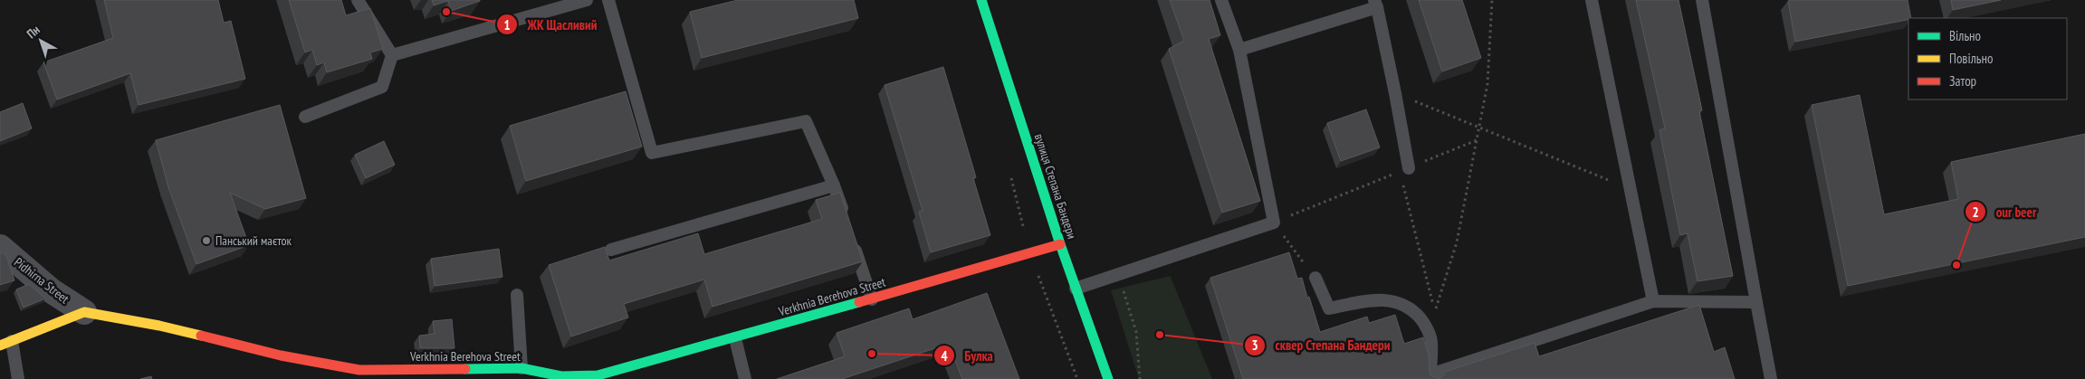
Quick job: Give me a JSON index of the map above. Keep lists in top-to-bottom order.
{
  "streets": {
    "street": ["вулиця Степана Бандери", "Pidhirna Street", "Verkhnia Berehova Street"]
  },
  "crossings": [
    ["вулиця Степана Бандери", "Verkhnia Berehova Street"],
    ["Pidhirna Street", "Verkhnia Berehova Street"]
  ],
  "places": [
    "ЖК Щасливий",
    "Панський маєток",
    "our beer",
    "сквер Степана Бандери",
    "Булка"
  ],
  "legend": ["Вільно", "Повільно", "Затор"],
  "north": "top left"
}
